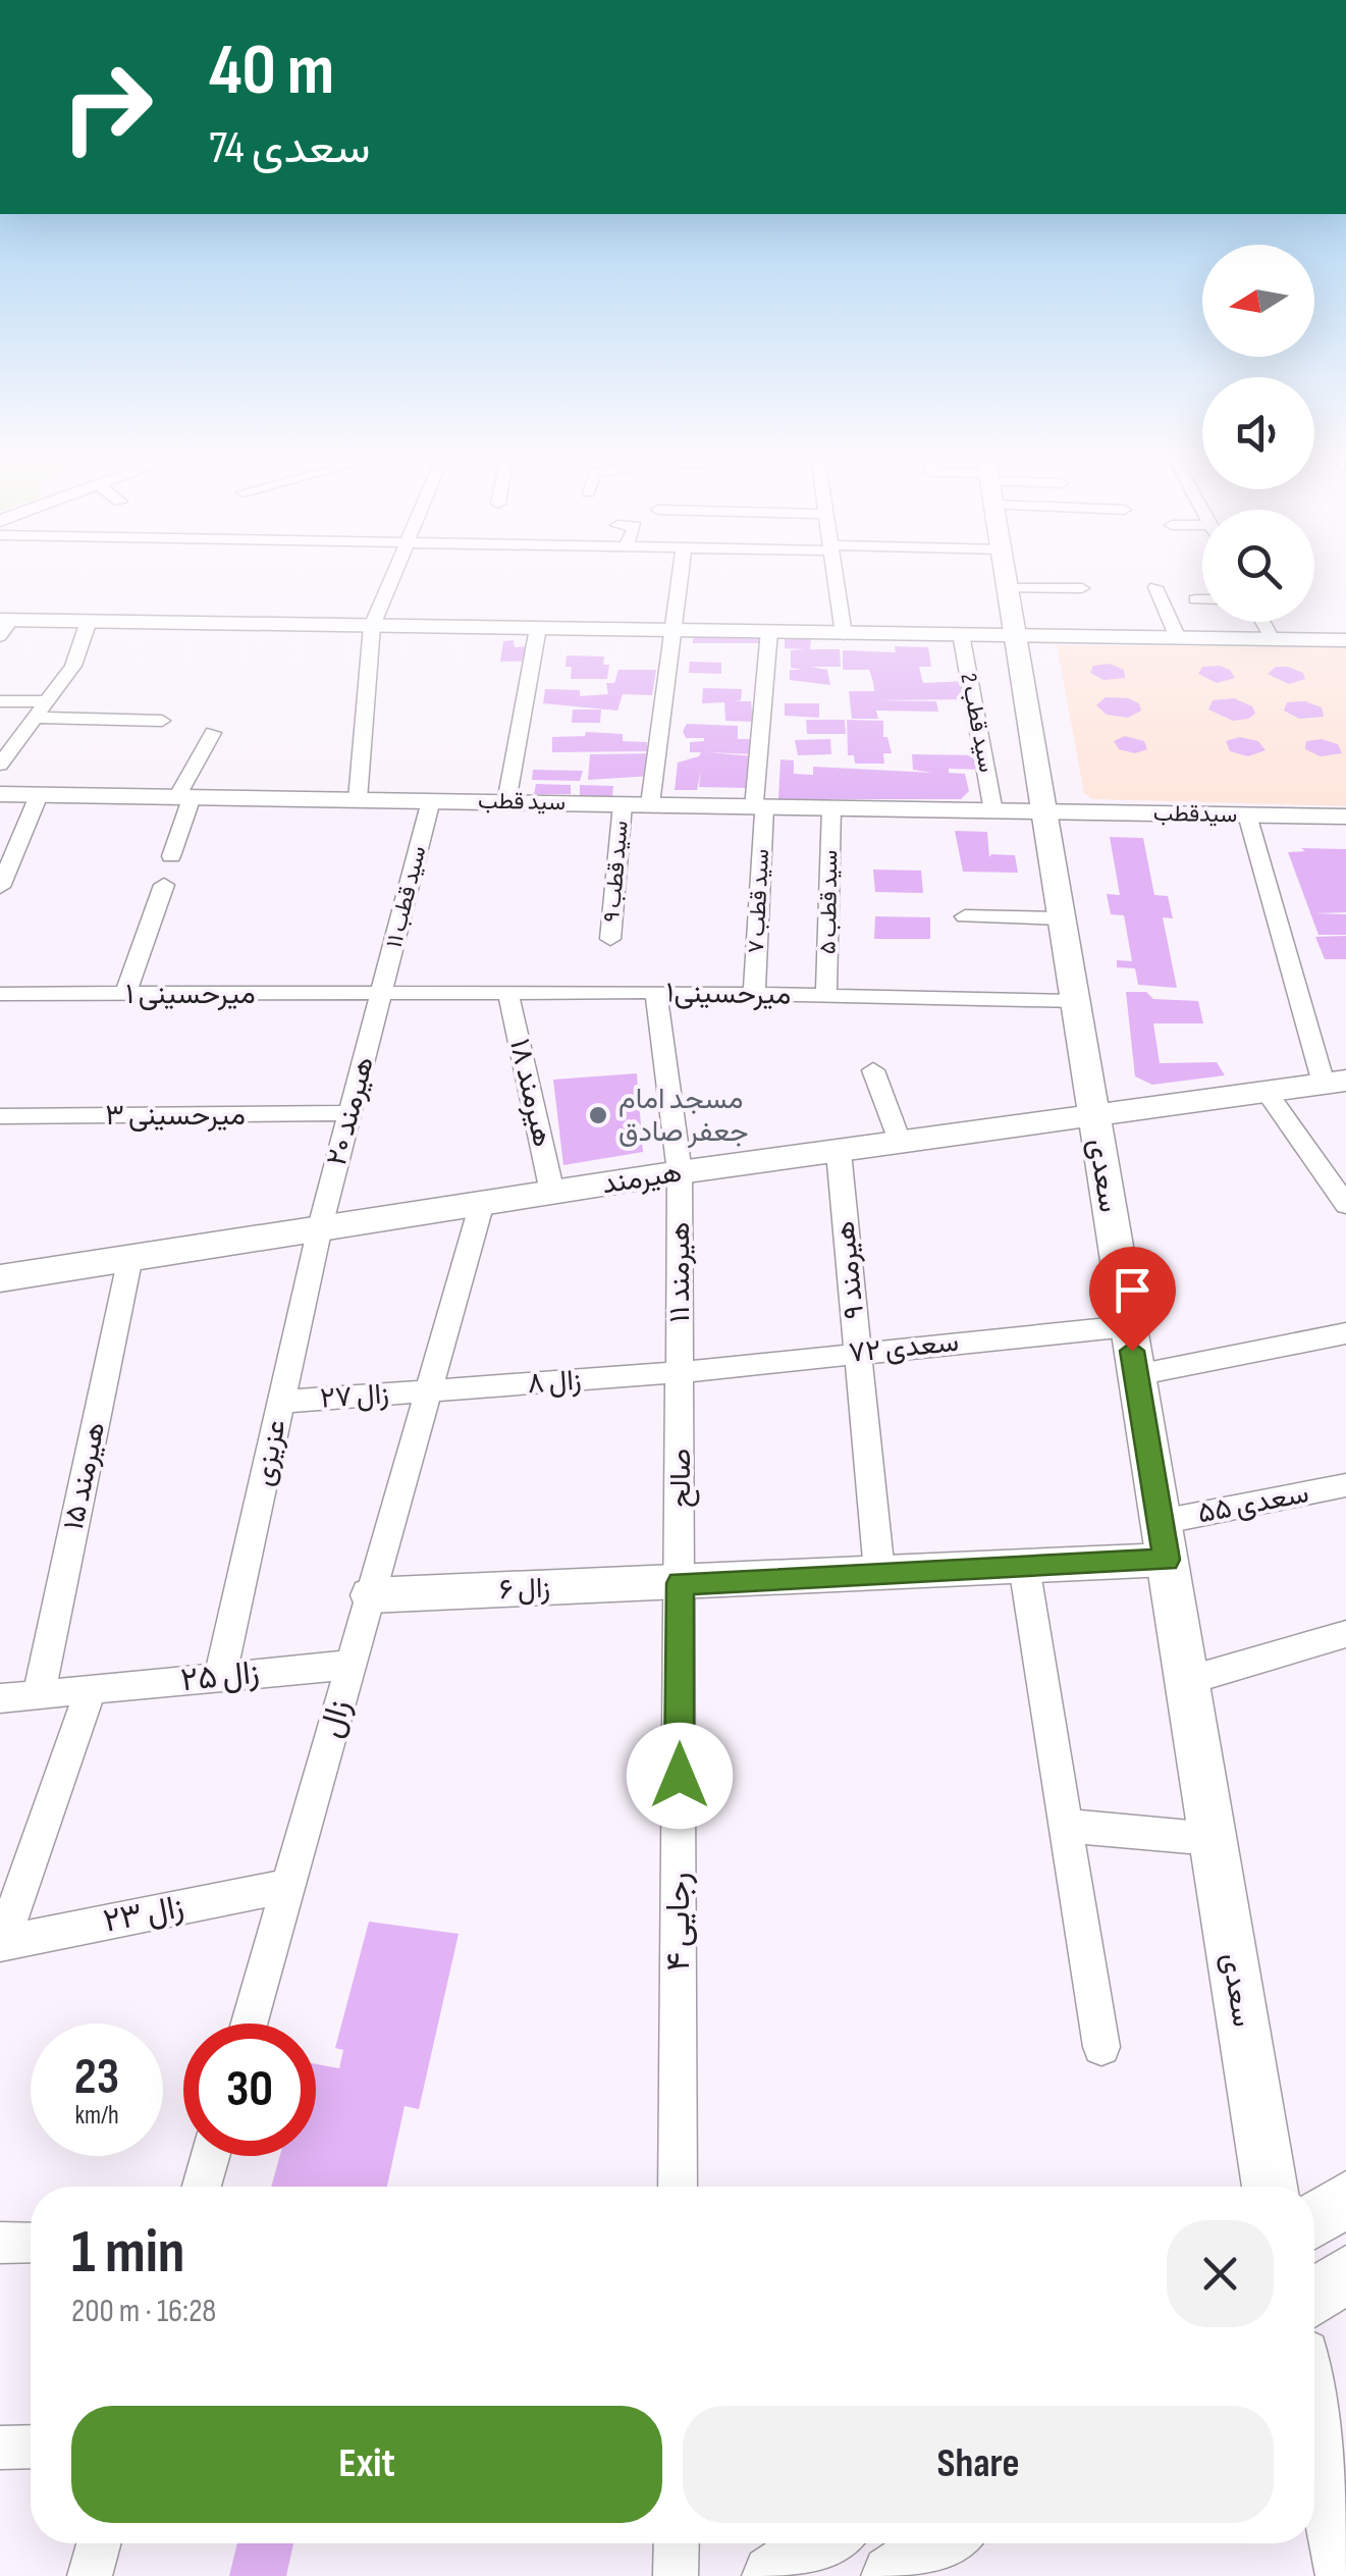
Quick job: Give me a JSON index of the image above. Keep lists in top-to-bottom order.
{
  "streets": {
    "main road": ["سعدی", "هیرمند"],
    "street": [
      "سید قطب 2",
      "سید قطب",
      "سیدقطب",
      "سید قطب ۹",
      "سید قطب ۱۱",
      "سید قطب ۷",
      "سید قطب ۵",
      "میرحسینی ۱",
      "میرحسینی۱",
      "هیرمند ۱۸",
      "هیرمند ۲۰",
      "میرحسینی ۳",
      "هیرمند ۹",
      "هیرمند ۱۱",
      "سعدی ۷۲",
      "زال ۸",
      "زال ۲۷",
      "عزیزی",
      "هیرمند ۱۵",
      "صالح",
      "سعدی ۵۵",
      "زال ۶",
      "زال ۲۵",
      "زال",
      "زال ۲۳",
      "رجایی ۴"
    ]
  },
  "crossings": [
    ["سید قطب 2", "سید قطب"],
    ["سید قطب", "سیدقطب"],
    ["سید قطب", "سید قطب ۹"],
    ["سید قطب", "سید قطب ۱۱"],
    ["سید قطب", "سید قطب ۷"],
    ["سید قطب", "سید قطب ۵"],
    ["سید قطب", "سعدی"],
    ["سیدقطب", "سعدی"],
    ["سید قطب ۱۱", "میرحسینی ۱"],
    ["سید قطب ۱۱", "میرحسینی۱"],
    ["سید قطب ۱۱", "هیرمند ۲۰"],
    ["سید قطب ۷", "میرحسینی۱"],
    ["سید قطب ۵", "میرحسینی۱"],
    ["میرحسینی ۱", "میرحسینی۱"],
    ["میرحسینی ۱", "هیرمند ۲۰"],
    ["میرحسینی۱", "هیرمند ۱۸"],
    ["میرحسینی۱", "هیرمند ۲۰"],
    ["میرحسینی۱", "سعدی"],
    ["میرحسینی۱", "هیرمند ۱۱"],
    ["هیرمند ۱۸", "هیرمند"],
    ["هیرمند ۲۰", "میرحسینی ۳"],
    ["هیرمند ۲۰", "هیرمند"],
    ["هیرمند ۲۰", "عزیزی"],
    ["سعدی", "هیرمند"],
    ["سعدی", "سعدی ۷۲"],
    ["سعدی", "سعدی ۵۵"],
    ["سعدی", "زال ۶"],
    ["هیرمند", "هیرمند ۹"],
    ["هیرمند", "هیرمند ۱۱"],
    ["هیرمند", "عزیزی"],
    ["هیرمند", "هیرمند ۱۵"],
    ["هیرمند", "زال"],
    ["هیرمند ۹", "سعدی ۷۲"],
    ["هیرمند ۹", "زال ۶"],
    ["هیرمند ۱۱", "سعدی ۷۲"],
    ["هیرمند ۱۱", "زال ۸"],
    ["هیرمند ۱۱", "صالح"],
    ["سعدی ۷۲", "زال ۸"],
    ["سعدی ۷۲", "صالح"],
    ["زال ۸", "زال ۲۷"],
    ["زال ۸", "صالح"],
    ["زال ۸", "زال"],
    ["زال ۲۷", "عزیزی"],
    ["زال ۲۷", "زال"],
    ["عزیزی", "زال ۲۵"],
    ["هیرمند ۱۵", "زال ۲۵"],
    ["صالح", "زال ۶"],
    ["صالح", "رجایی ۴"],
    ["سعدی ۵۵", "زال ۶"],
    ["زال ۶", "زال"],
    ["زال ۶", "رجایی ۴"],
    ["زال ۲۵", "زال"],
    ["زال", "زال ۲۳"]
  ],
  "places": ["مسجد امام جعفر صادق"],
  "north": "left",
  "page": {
    "turn": ["40 m", "سعدی 74"],
    "speed": "23 km/h",
    "limit": "30",
    "heading": ["1 min", "200 m · 16:28"],
    "buttons": ["Exit", "Share"]
  }
}
